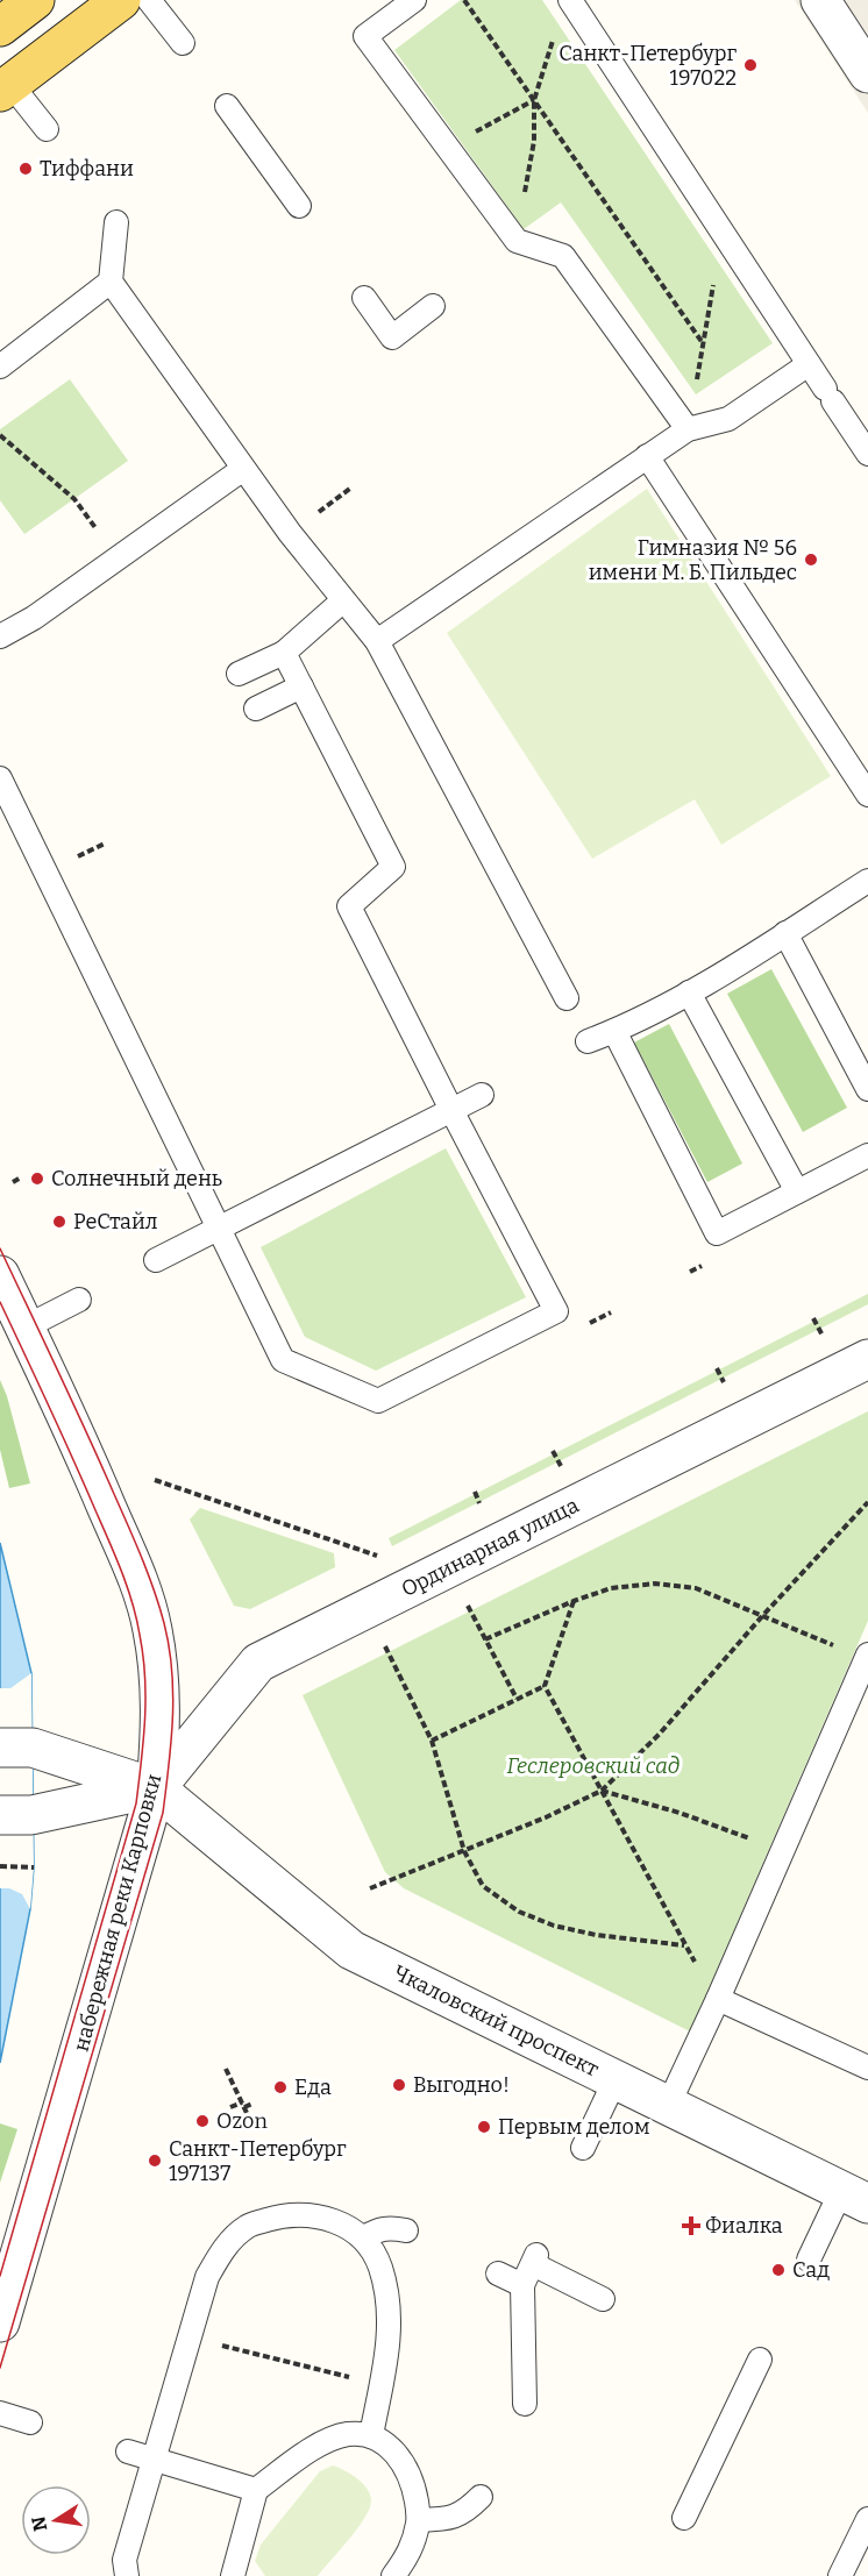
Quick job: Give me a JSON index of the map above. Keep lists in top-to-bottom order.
{
  "streets": {
    "street": ["Ординарная улица", "набережная реки Карповки", "Чкаловский проспект"]
  },
  "crossings": [
    ["Ординарная улица", "набережная реки Карповки"],
    ["Ординарная улица", "Чкаловский проспект"],
    ["набережная реки Карповки", "Чкаловский проспект"]
  ],
  "parks": ["Геслеровский сад"],
  "places": {
    "other": [
      "Санкт-Петербург 197022",
      "Тиффани",
      "Гимназия № 56 имени М. Б. Пильдес",
      "Солнечный день",
      "РеСтайл",
      "Выгодно!",
      "Еда",
      "Ozon",
      "Первым делом",
      "Санкт-Петербург 197137",
      "Сад"
    ],
    "health": ["Фиалка"]
  },
  "north": "left"
}
